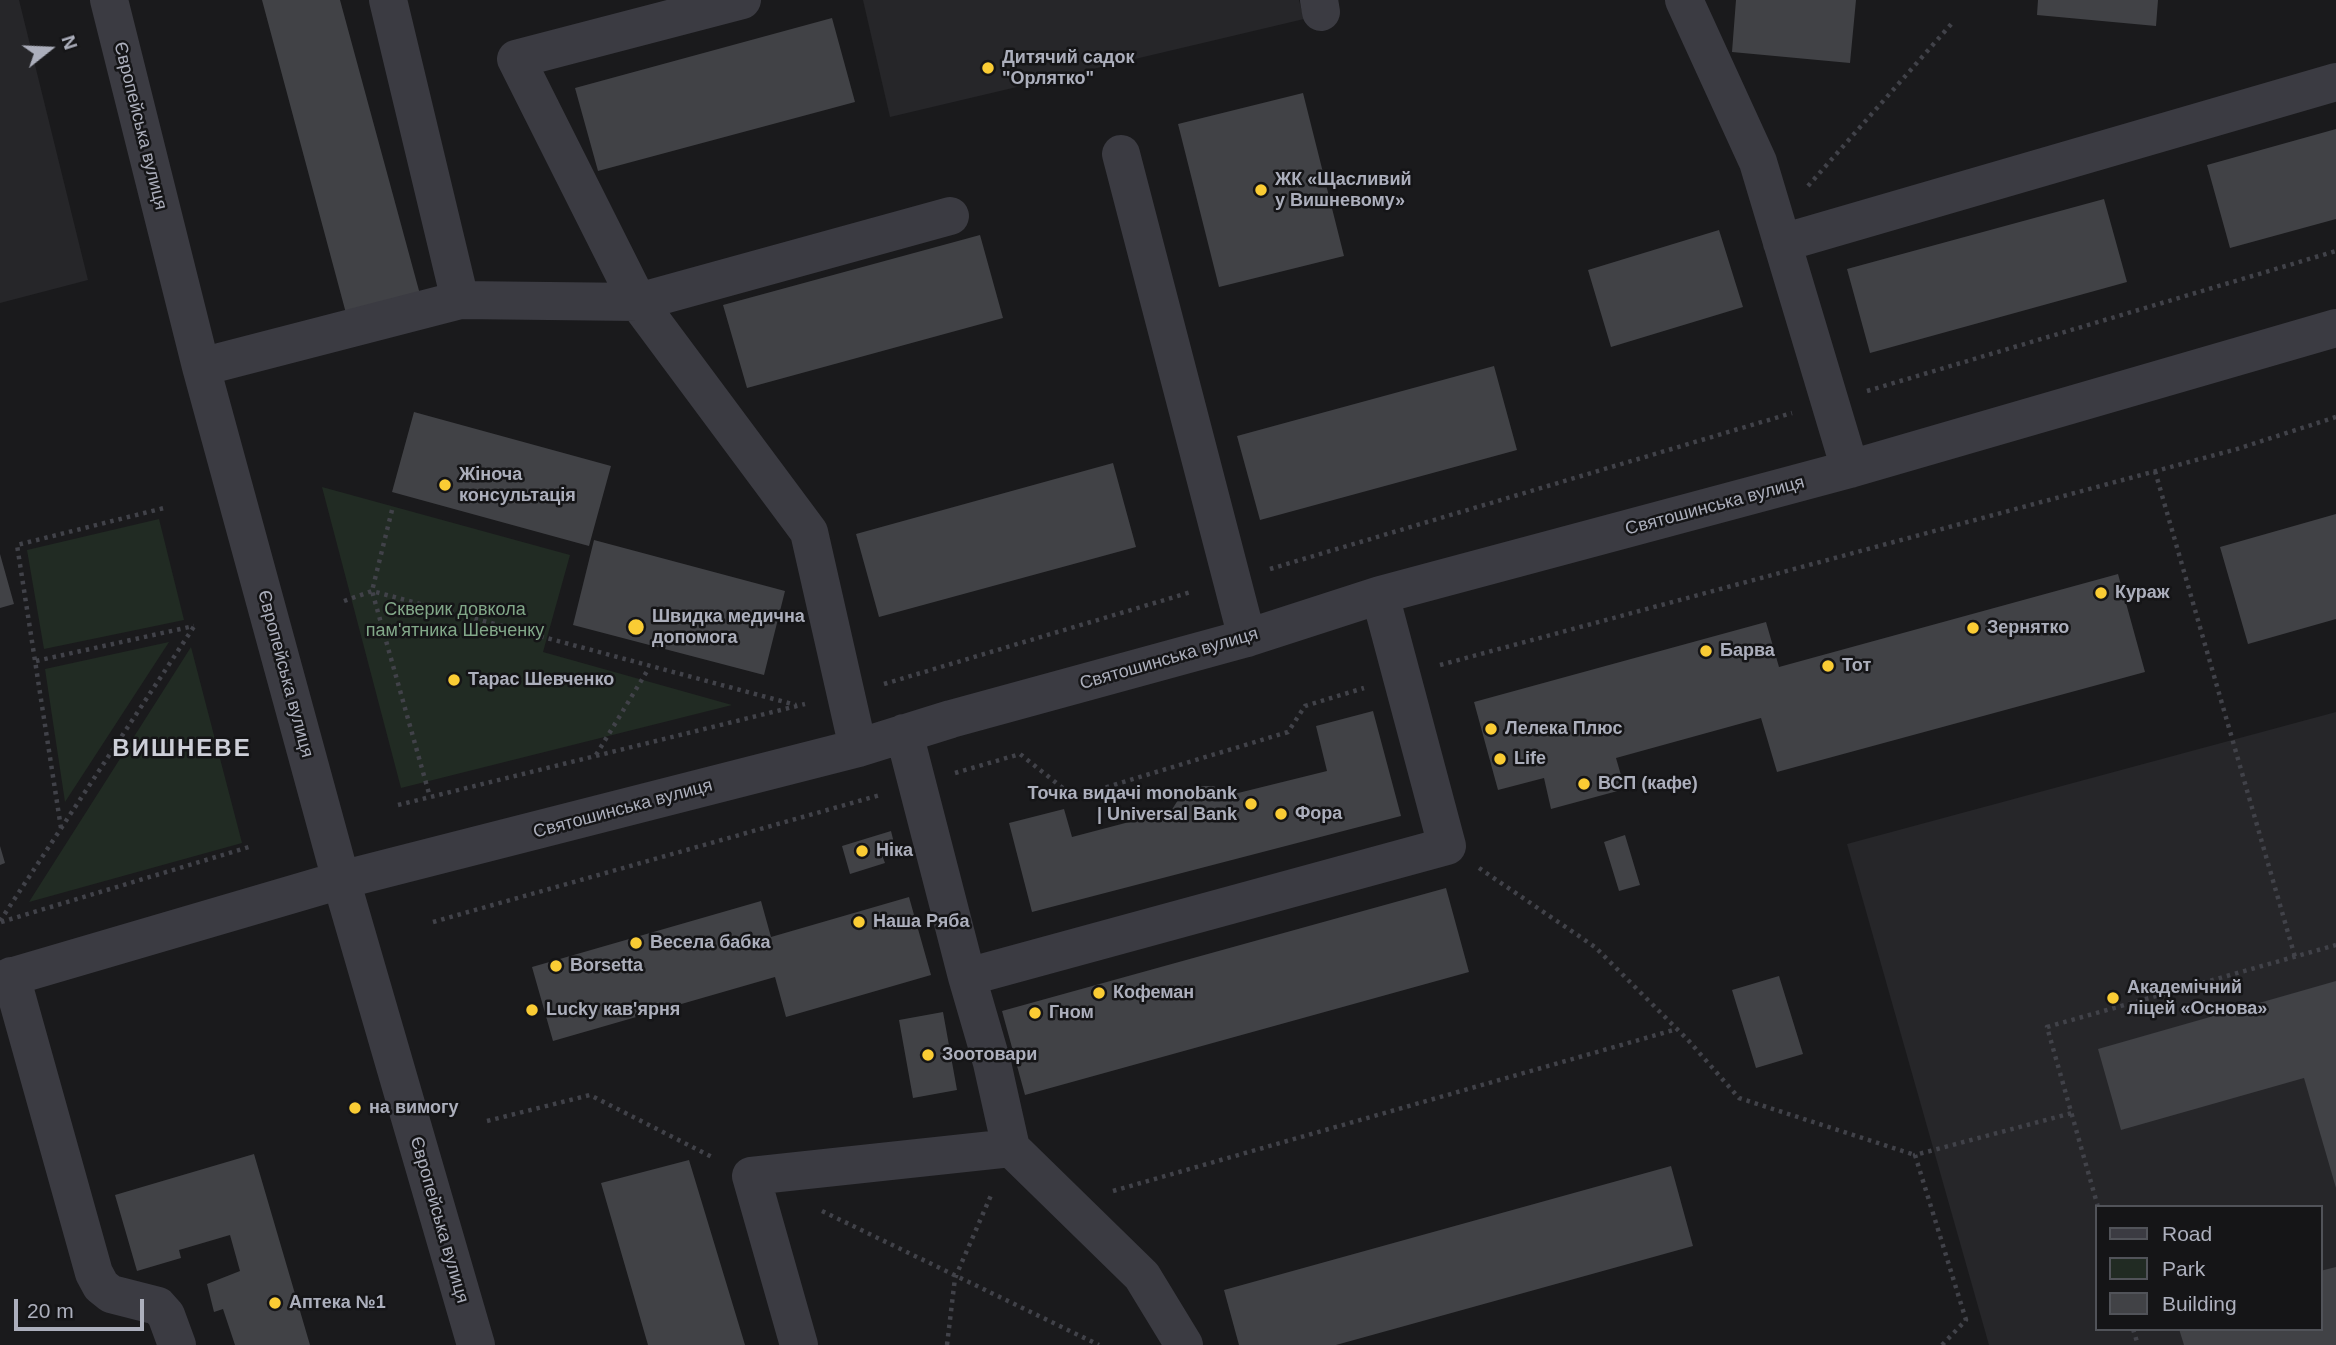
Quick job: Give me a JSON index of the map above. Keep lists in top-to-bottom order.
{
  "streets": {
    "street": ["Європейська вулиця", "Святошинська вулиця"]
  },
  "crossings": [
    ["Європейська вулиця", "Святошинська вулиця"]
  ],
  "districts": ["ВИШНЕВЕ"],
  "parks": ["Скверик довкола пам'ятника Шевченку"],
  "places": [
    "Дитячий садок \"Орлятко\"",
    "ЖК «Щасливий у Вишневому»",
    "Жіноча консультація",
    "Кураж",
    "Швидка медична допомога",
    "Зернятко",
    "Барва",
    "Тот",
    "Тарас Шевченко",
    "Лелека Плюс",
    "Life",
    "ВСП (кафе)",
    "Точка видачі monobank | Universal Bank",
    "Фора",
    "Ніка",
    "Наша Ряба",
    "Весела бабка",
    "Borsetta",
    "Кофеман",
    "Академічний ліцей «Основа»",
    "Lucky кав'ярня",
    "Гном",
    "Зоотовари",
    "на вимогу",
    "Аптека №1"
  ],
  "legend": ["Road", "Park", "Building"],
  "scale_bar": "20 m",
  "north": "right"
}
